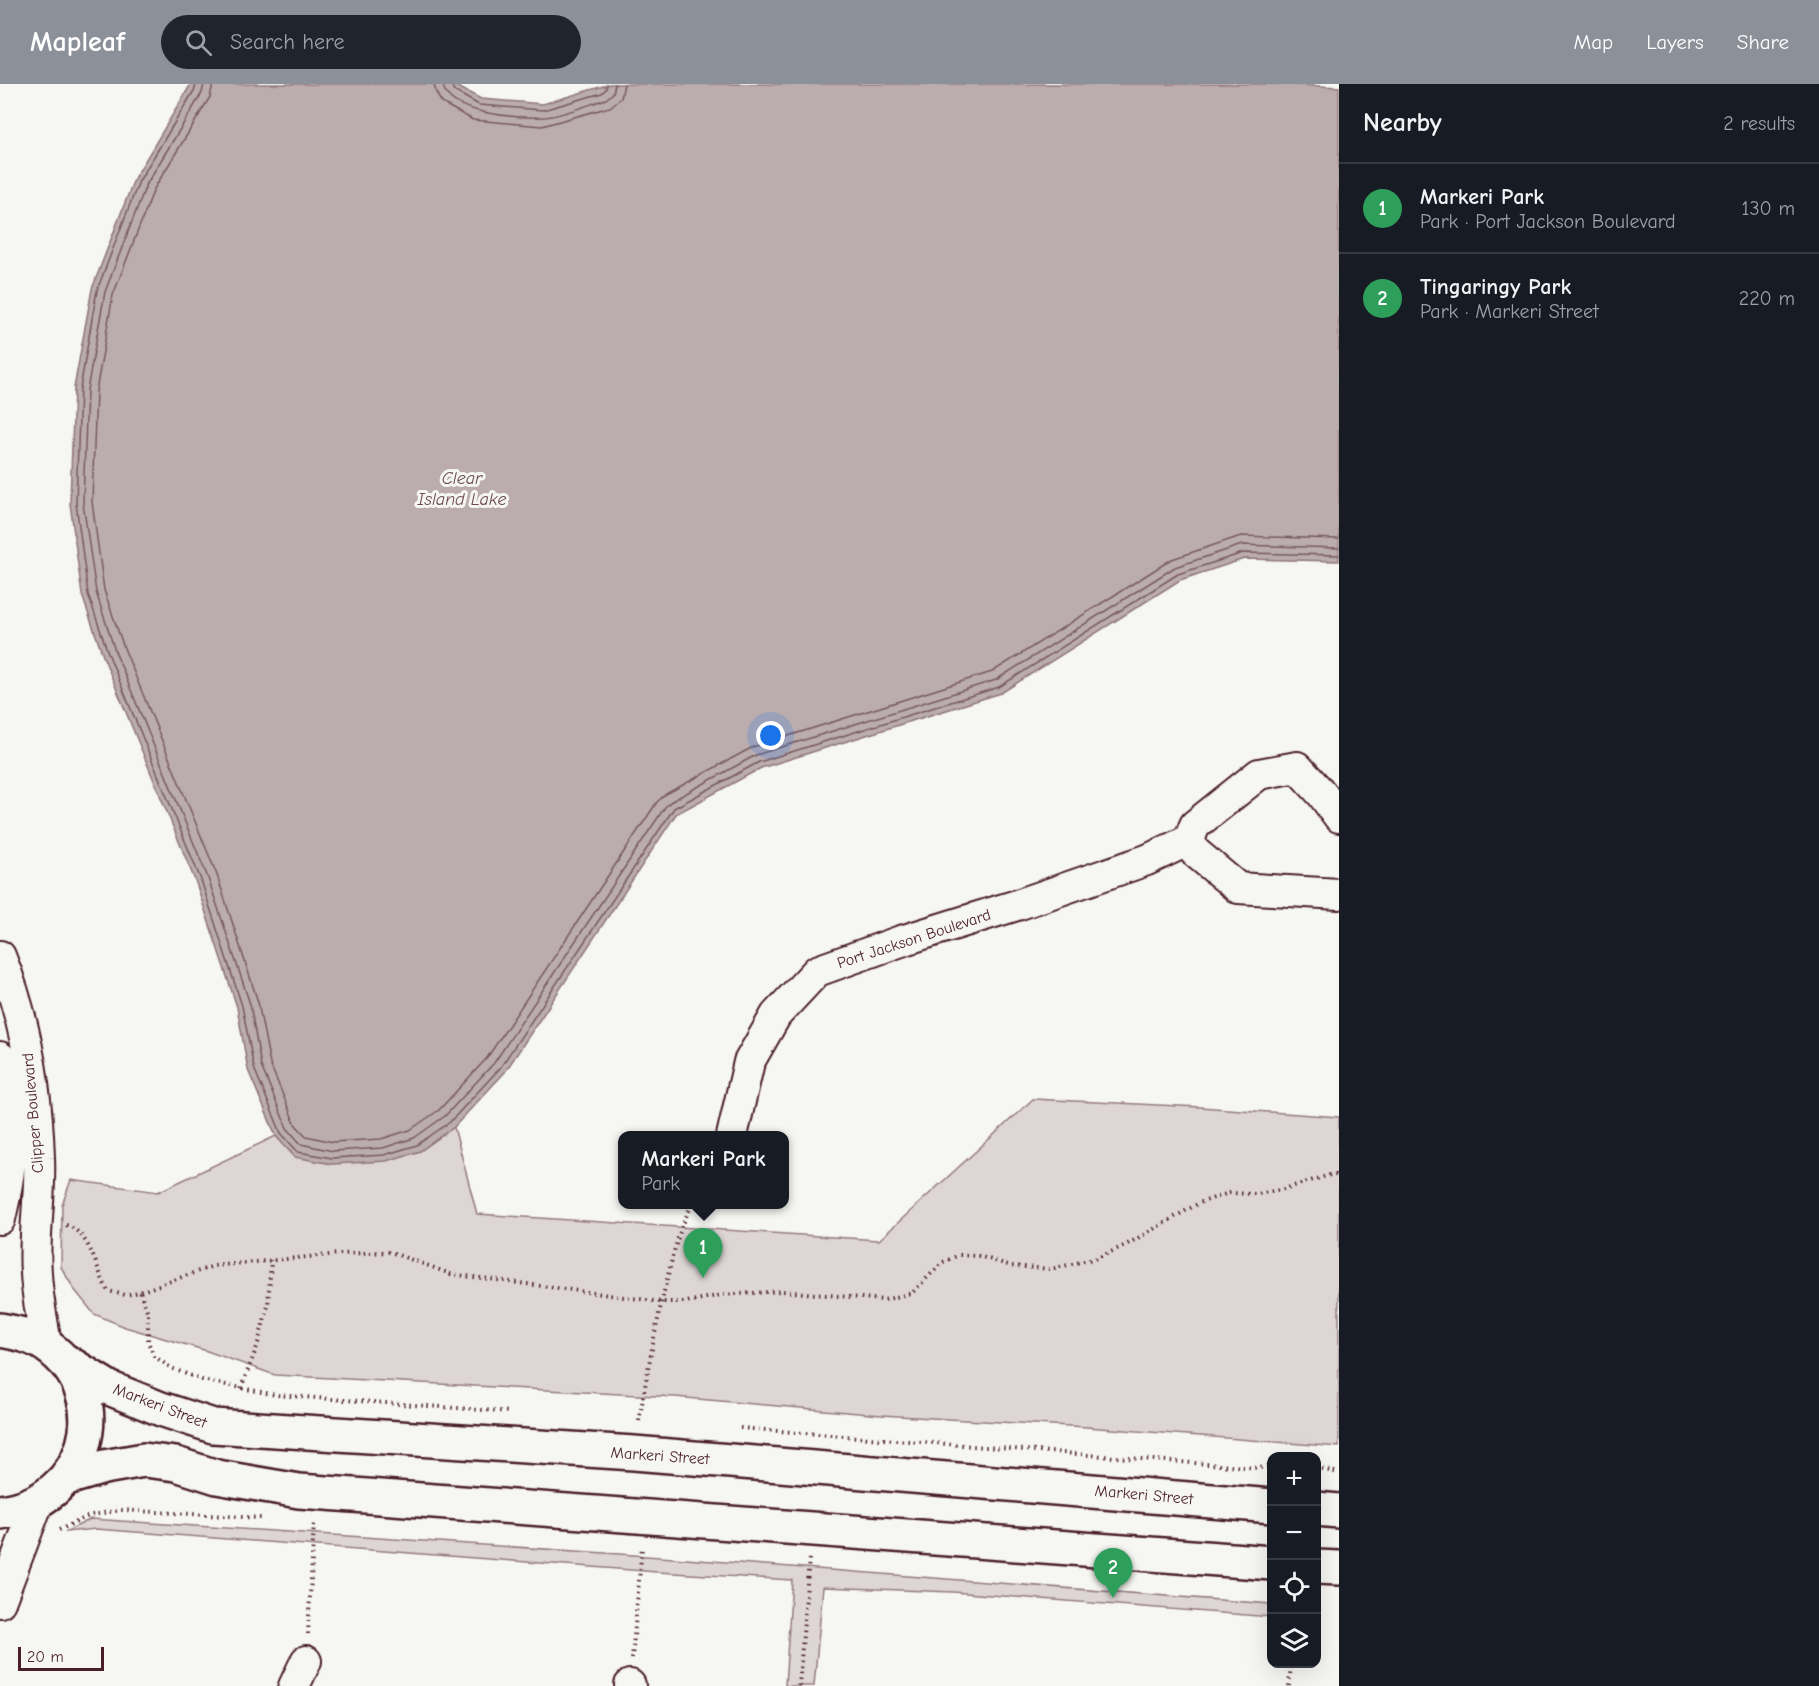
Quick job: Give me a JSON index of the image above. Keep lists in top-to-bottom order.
{
  "streets": {
    "main road": ["Markeri Street"],
    "street": ["Port Jackson Boulevard", "Clipper Boulevard"]
  },
  "crossings": [
    ["Clipper Boulevard", "Markeri Street"]
  ],
  "water": ["Clear Island Lake"],
  "scale_bar": "20 m",
  "page": {
    "header": "Mapleaf",
    "search": "Search here",
    "nav": ["Map", "Layers", "Share"],
    "heading": ["Nearby", "2 results"],
    "list": [
      {
        "mark": "1",
        "name": "Markeri Park",
        "note": "Park · Port Jackson Boulevard",
        "value": "130 m"
      },
      {
        "mark": "2",
        "name": "Tingaringy Park",
        "note": "Park · Markeri Street",
        "value": "220 m"
      }
    ],
    "popup": ["Markeri Park", "Park"],
    "pins": ["1", "2"],
    "map_buttons": ["+", "−"],
    "scale": "20 m"
  }
}
